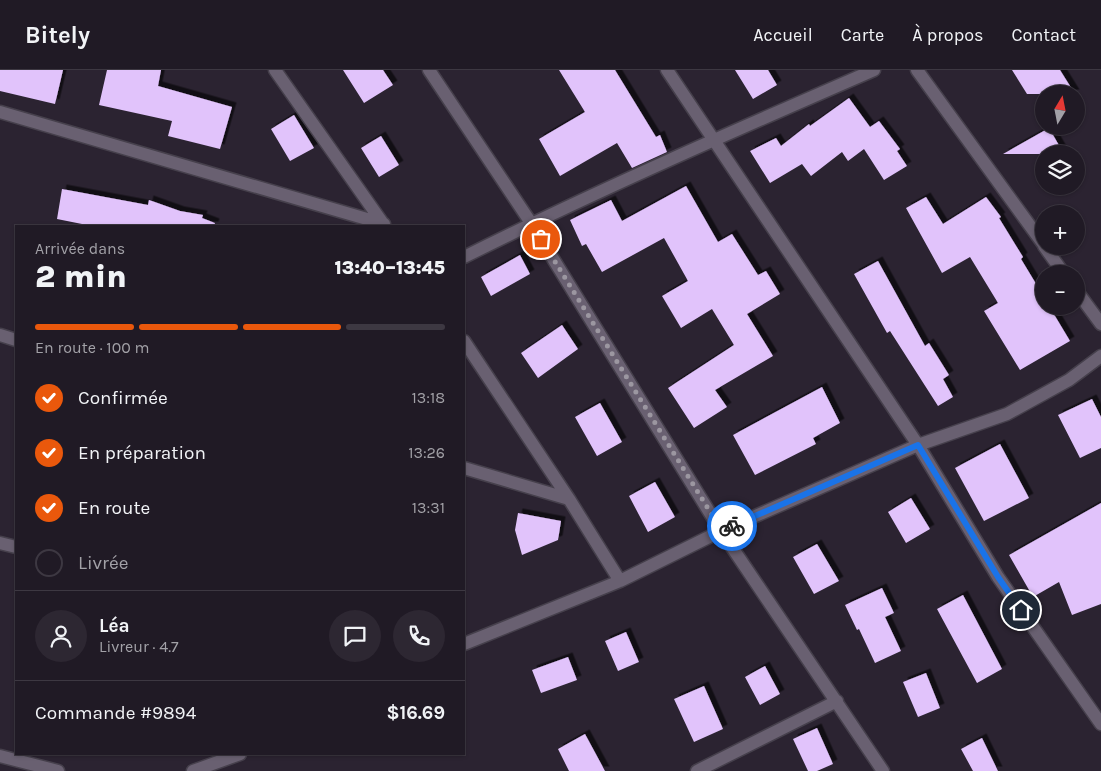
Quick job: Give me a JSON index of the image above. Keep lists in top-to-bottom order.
{
  "north": "top",
  "page": {
    "header": "Bitely",
    "nav": [
      "Accueil",
      "Carte",
      "À propos",
      "Contact"
    ],
    "map_buttons": ["+", "−"],
    "heading": ["2 min", "Arrivée dans", "13:40–13:45"],
    "panel": [
      "Léa",
      "Livreur · 4.7",
      "Commande #9894",
      "$16.69"
    ],
    "bar": "En route · 100 m",
    "list": [
      ["Confirmée", "13:18"],
      ["En préparation", "13:26"],
      ["En route", "13:31"],
      "Livrée"
    ]
  }
}
